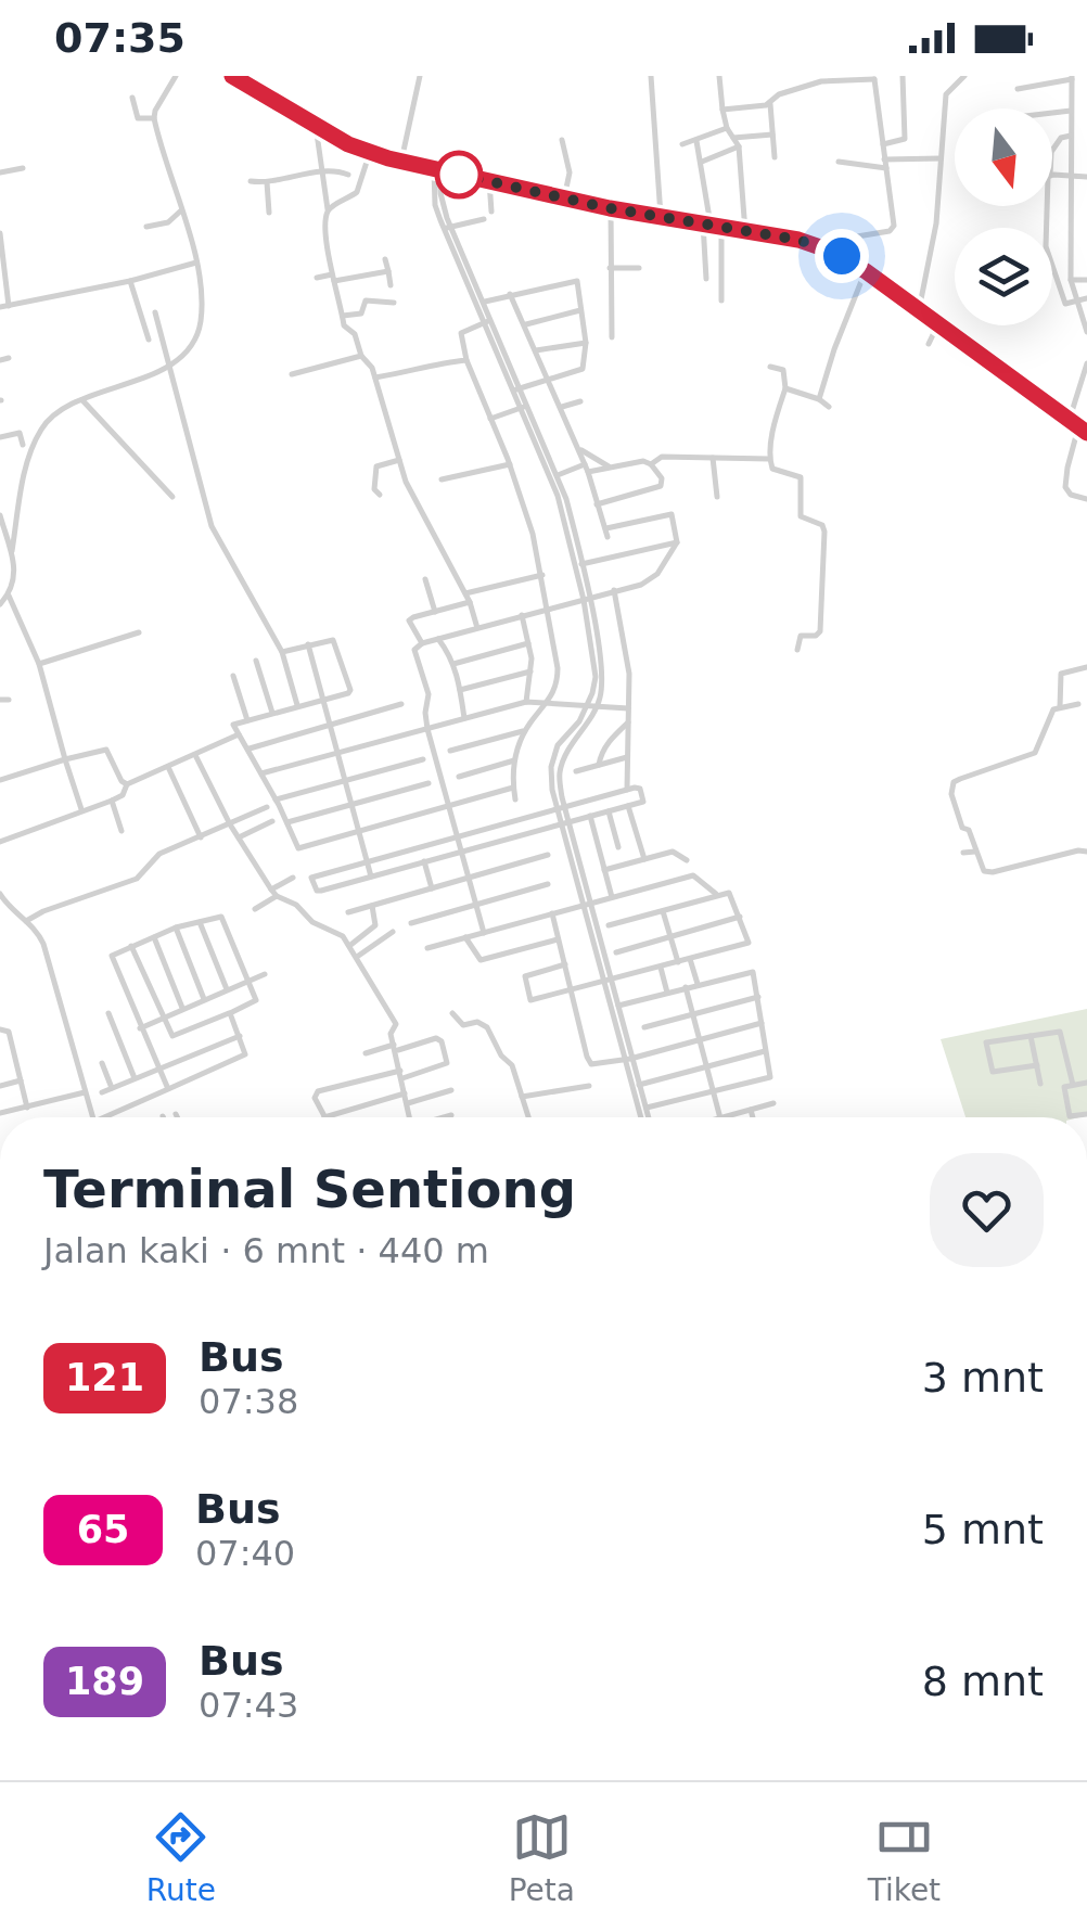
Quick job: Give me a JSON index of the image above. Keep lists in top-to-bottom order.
{
  "lines": ["bus line 121"],
  "north": "bottom",
  "page": {
    "status": "07:35",
    "heading": ["Terminal Sentiong", "Jalan kaki · 6 mnt · 440 m"],
    "list": [
      {
        "mark": "121",
        "name": "Bus",
        "note": "07:38",
        "value": "3 mnt"
      },
      {
        "mark": "65",
        "name": "Bus",
        "note": "07:40",
        "value": "5 mnt"
      },
      {
        "mark": "189",
        "name": "Bus",
        "note": "07:43",
        "value": "8 mnt"
      }
    ],
    "tabs": ["Rute", "Peta", "Tiket"]
  }
}
